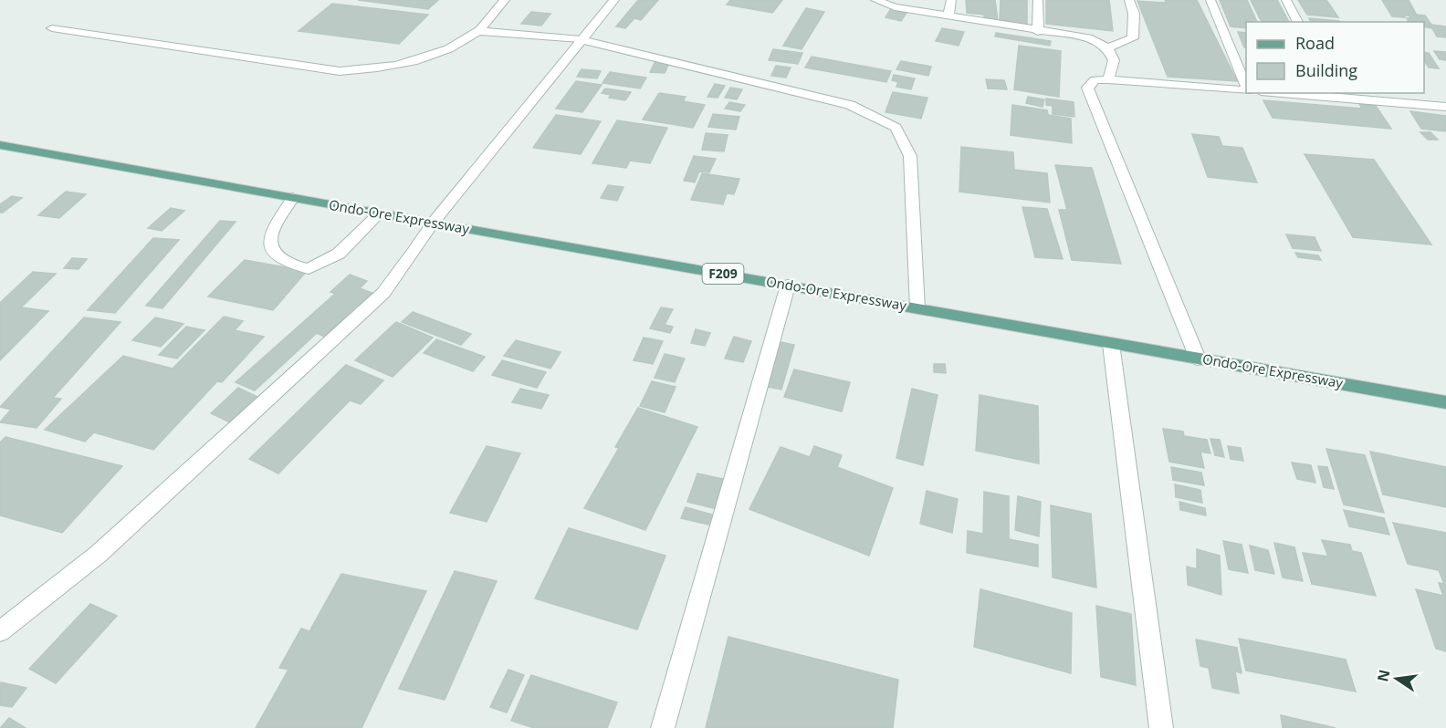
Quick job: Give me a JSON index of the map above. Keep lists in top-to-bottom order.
{
  "streets": {
    "main road": ["Ondo-Ore Expressway", "F209"]
  },
  "legend": ["Road", "Building"],
  "north": "left"
}
